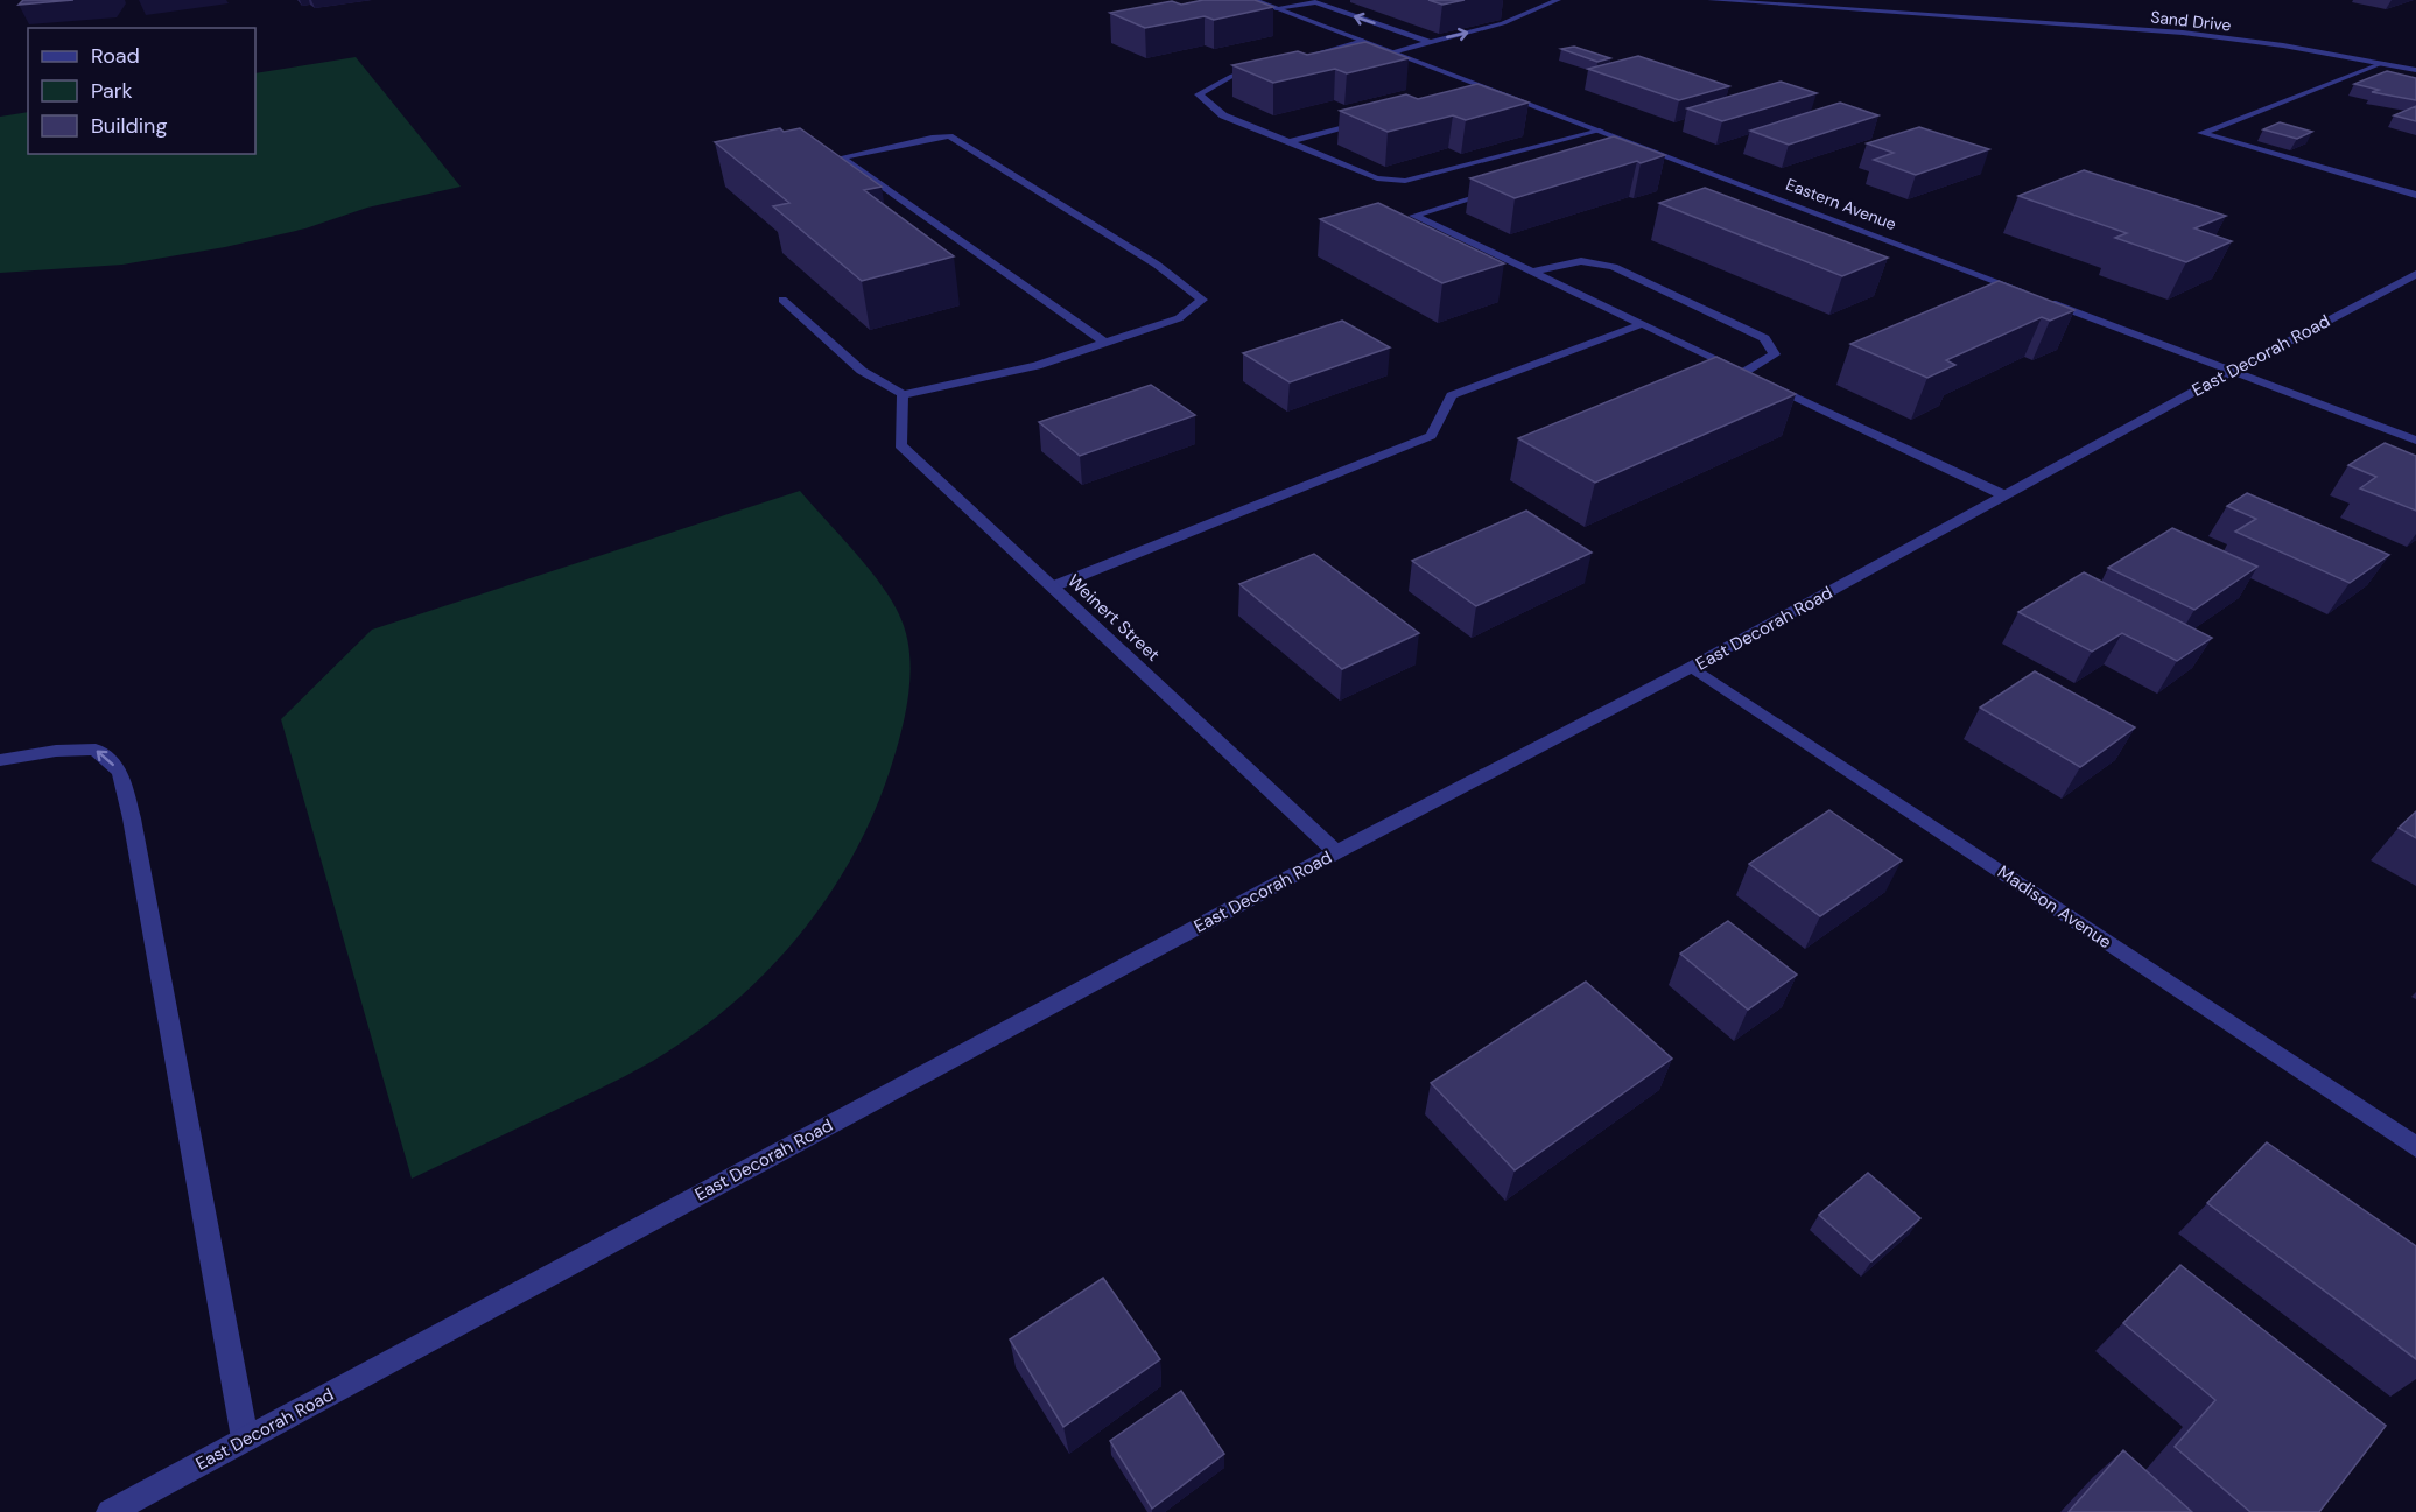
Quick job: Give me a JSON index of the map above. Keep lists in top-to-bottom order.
{
  "streets": {
    "street": [
      "Sand Drive",
      "Eastern Avenue",
      "East Decorah Road",
      "Weinert Street",
      "Madison Avenue"
    ]
  },
  "crossings": [
    ["East Decorah Road", "Weinert Street"],
    ["East Decorah Road", "Madison Avenue"]
  ],
  "legend": ["Road", "Park", "Building"]
}
